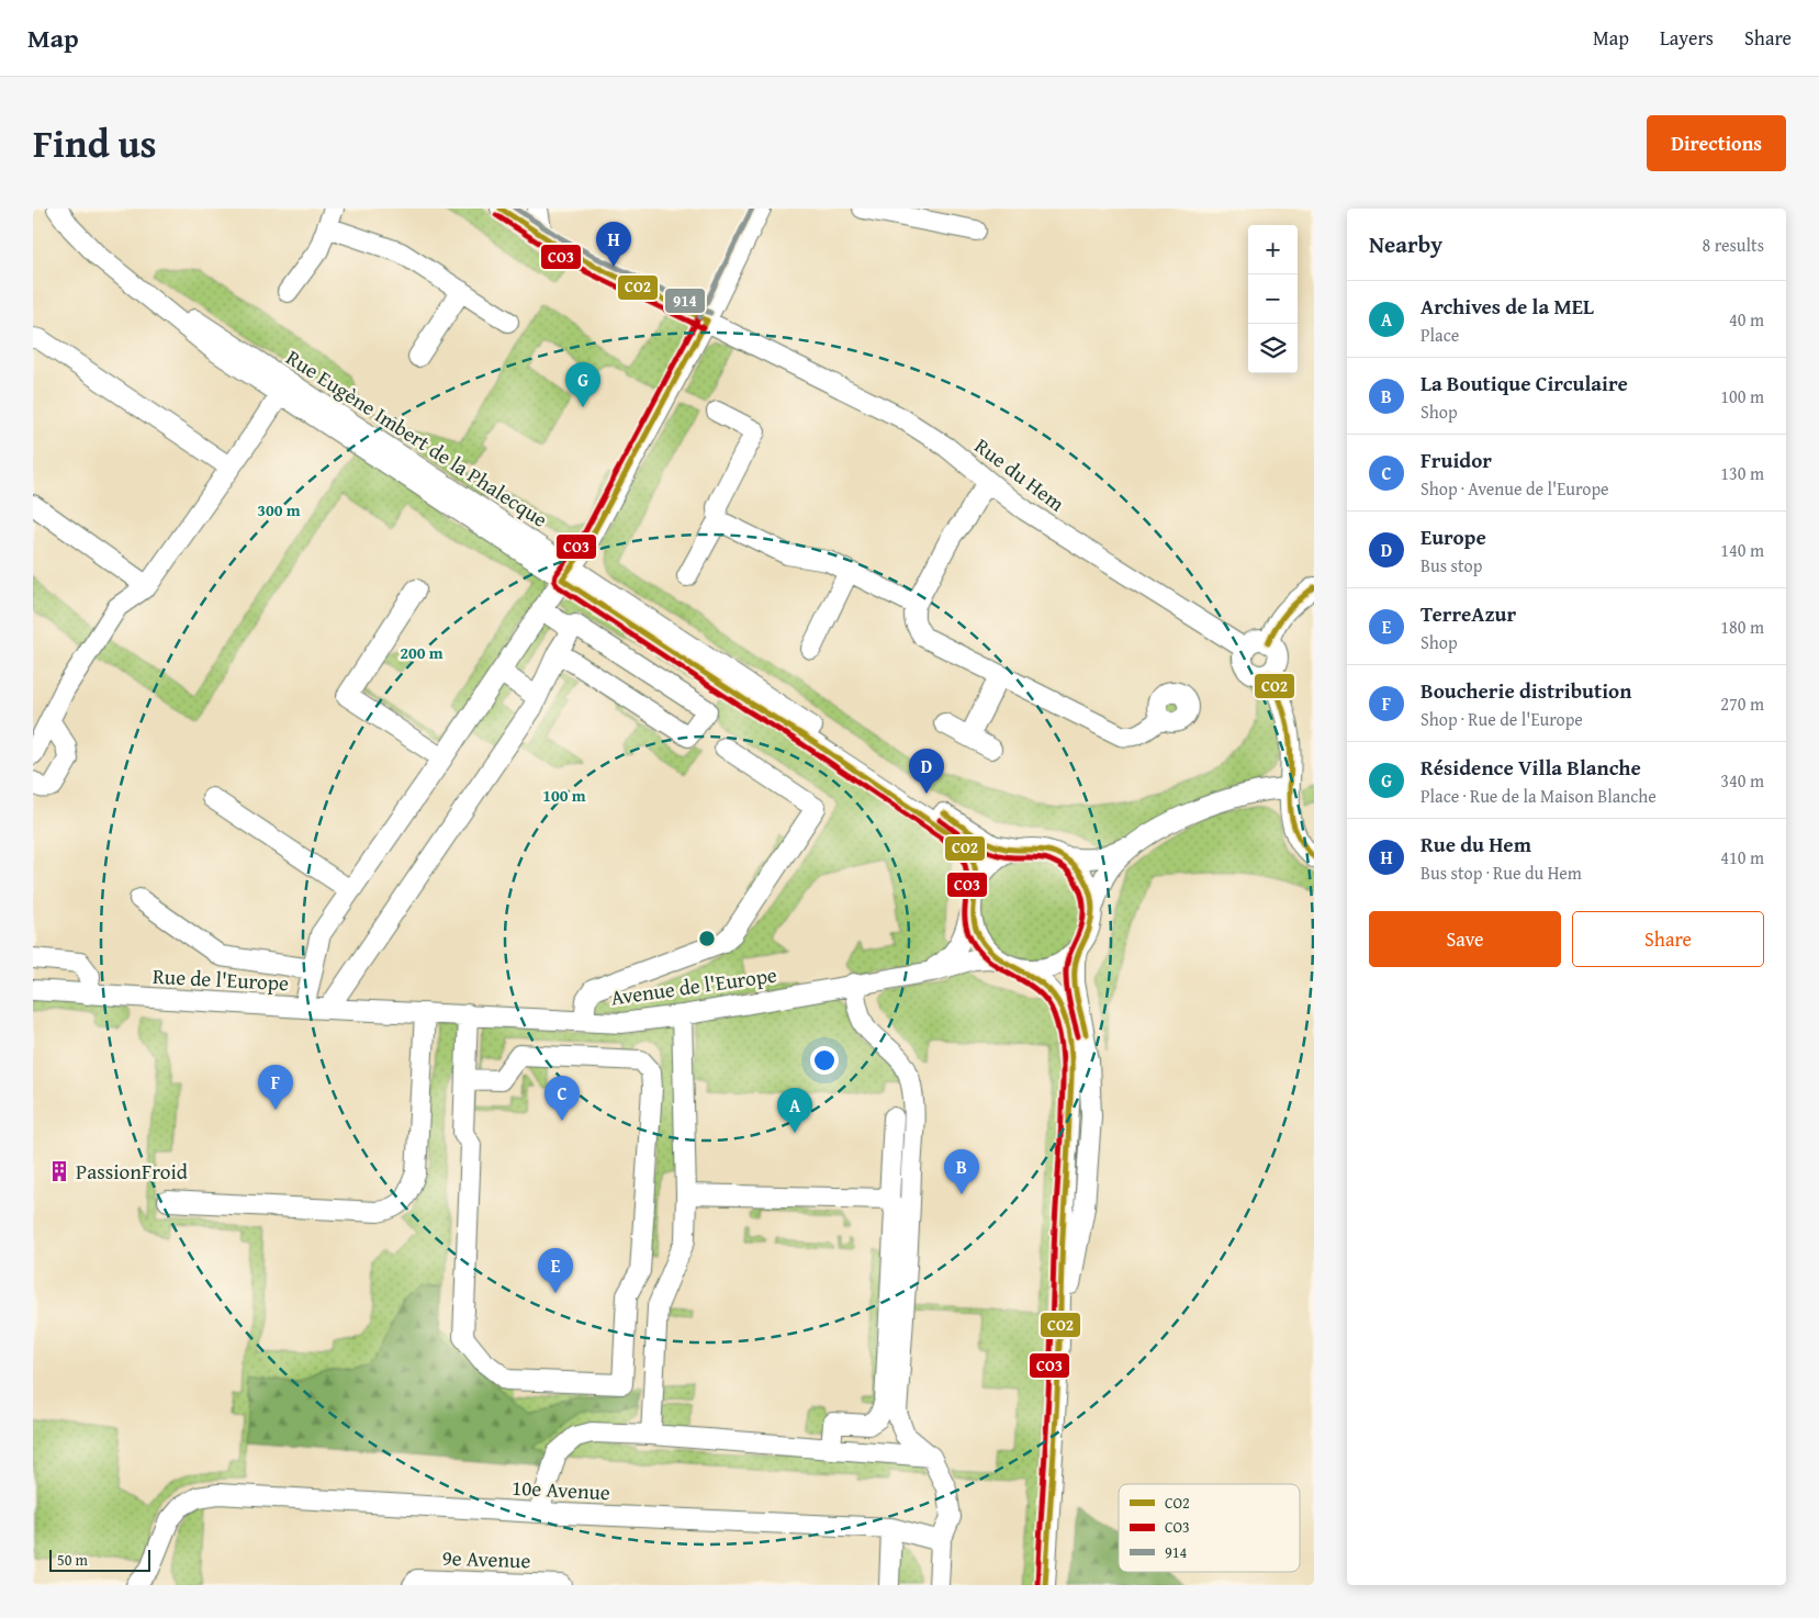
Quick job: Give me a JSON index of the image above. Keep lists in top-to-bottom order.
{
  "streets": {
    "street": [
      "Rue Eugène Imbert de la Phalecque",
      "Rue du Hem",
      "Rue de l'Europe",
      "Avenue de l'Europe",
      "10e Avenue",
      "9e Avenue"
    ]
  },
  "crossings": [
    ["Rue Eugène Imbert de la Phalecque", "Avenue de l'Europe"],
    ["Rue de l'Europe", "Avenue de l'Europe"]
  ],
  "places": {
    "building": ["PassionFroid"]
  },
  "lines": ["transit line CO2", "transit line 914", "transit line CO3"],
  "legend": ["CO2", "CO3", "914"],
  "scale_bar": "50 m",
  "page": {
    "header": "Map",
    "nav": ["Map", "Layers", "Share"],
    "title": "Find us",
    "buttons": [
      "Directions",
      ["Save", "Share"]
    ],
    "heading": ["Nearby", "8 results"],
    "pins": [
      "H",
      "G",
      "D",
      "F",
      "C",
      "A",
      "B",
      "E"
    ],
    "map_buttons": ["+", "−"],
    "list": [
      {
        "mark": "A",
        "name": "Archives de la MEL",
        "note": "Place",
        "value": "40 m"
      },
      {
        "mark": "B",
        "name": "La Boutique Circulaire",
        "note": "Shop",
        "value": "100 m"
      },
      {
        "mark": "C",
        "name": "Fruidor",
        "note": "Shop · Avenue de l'Europe",
        "value": "130 m"
      },
      {
        "mark": "D",
        "name": "Europe",
        "note": "Bus stop",
        "value": "140 m"
      },
      {
        "mark": "E",
        "name": "TerreAzur",
        "note": "Shop",
        "value": "180 m"
      },
      {
        "mark": "F",
        "name": "Boucherie distribution",
        "note": "Shop · Rue de l'Europe",
        "value": "270 m"
      },
      {
        "mark": "G",
        "name": "Résidence Villa Blanche",
        "note": "Place · Rue de la Maison Blanche",
        "value": "340 m"
      },
      {
        "mark": "H",
        "name": "Rue du Hem",
        "note": "Bus stop · Rue du Hem",
        "value": "410 m"
      }
    ],
    "scale": "50 m"
  },
  "rings": ["300 m", "200 m", "100 m"]
}
